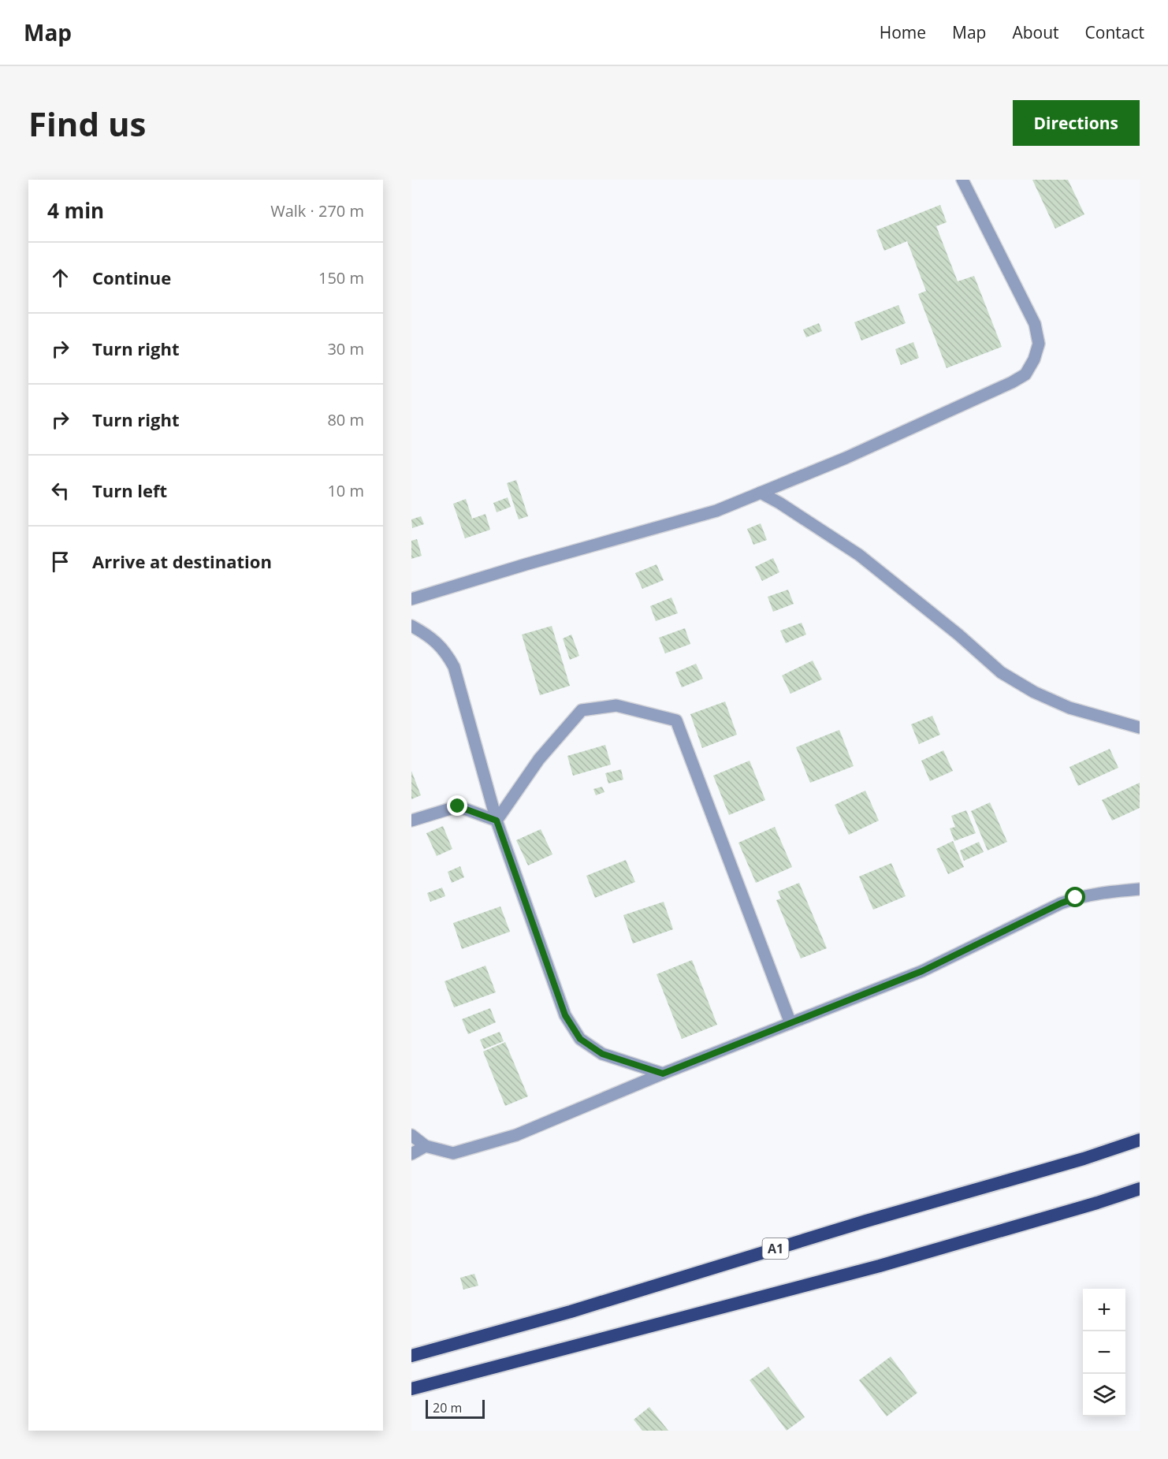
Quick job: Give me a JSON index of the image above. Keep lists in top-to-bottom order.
{
  "streets": {
    "highway": ["A1"]
  },
  "scale_bar": "20 m",
  "page": {
    "header": "Map",
    "nav": [
      "Home",
      "Map",
      "About",
      "Contact"
    ],
    "buttons": "Directions",
    "title": "Find us",
    "heading": ["4 min", "Walk · 270 m"],
    "list": [
      ["Continue", "150 m"],
      ["Turn right", "30 m"],
      ["Turn right", "80 m"],
      ["Turn left", "10 m"],
      "Arrive at destination"
    ],
    "map_buttons": ["+", "−"],
    "scale": "20 m"
  }
}
